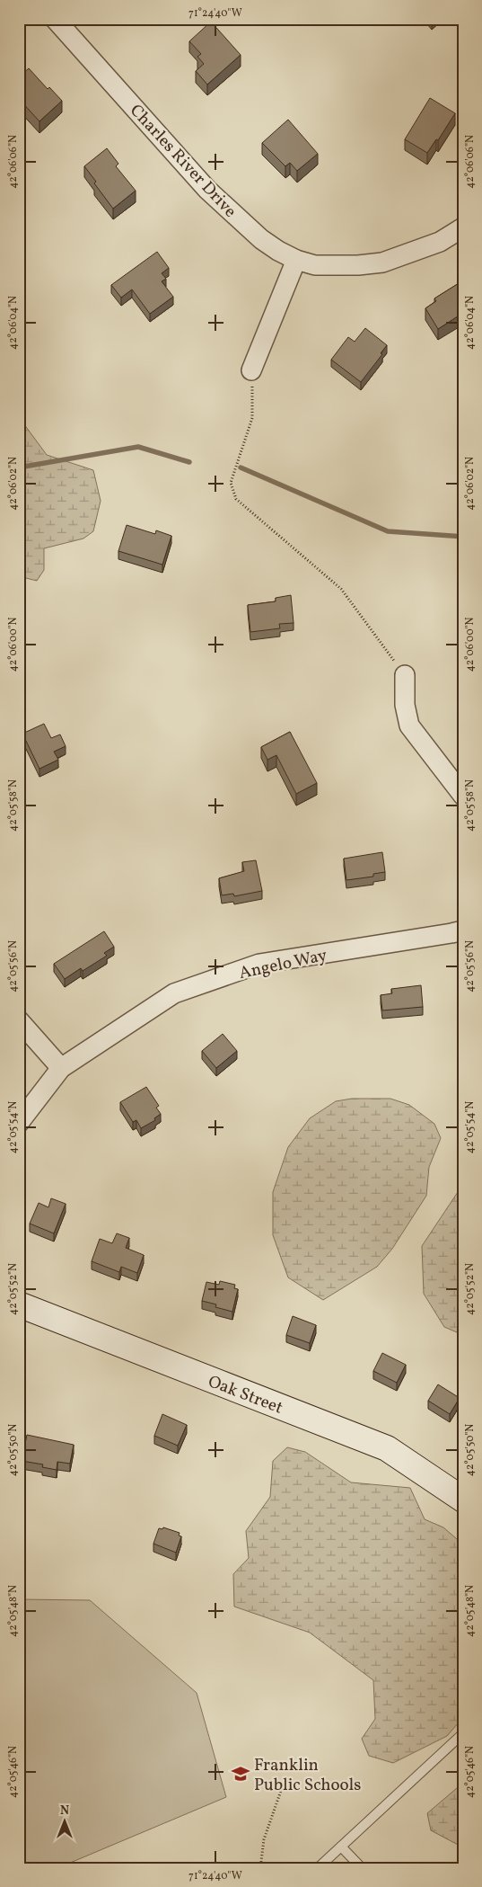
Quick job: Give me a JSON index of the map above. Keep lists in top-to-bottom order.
{
  "streets": {
    "main road": ["Oak Street"],
    "street": ["Charles River Drive", "Angelo Way"]
  },
  "places": {
    "school or university": ["Franklin Public Schools"]
  },
  "north": "top",
  "coordinates": [
    "71°24'40\"W",
    "42°06'06\"N",
    "42°06'04\"N",
    "42°06'02\"N",
    "42°06'00\"N",
    "42°05'58\"N",
    "42°05'56\"N",
    "42°05'54\"N",
    "42°05'52\"N",
    "42°05'50\"N",
    "42°05'48\"N",
    "42°05'46\"N"
  ]
}
